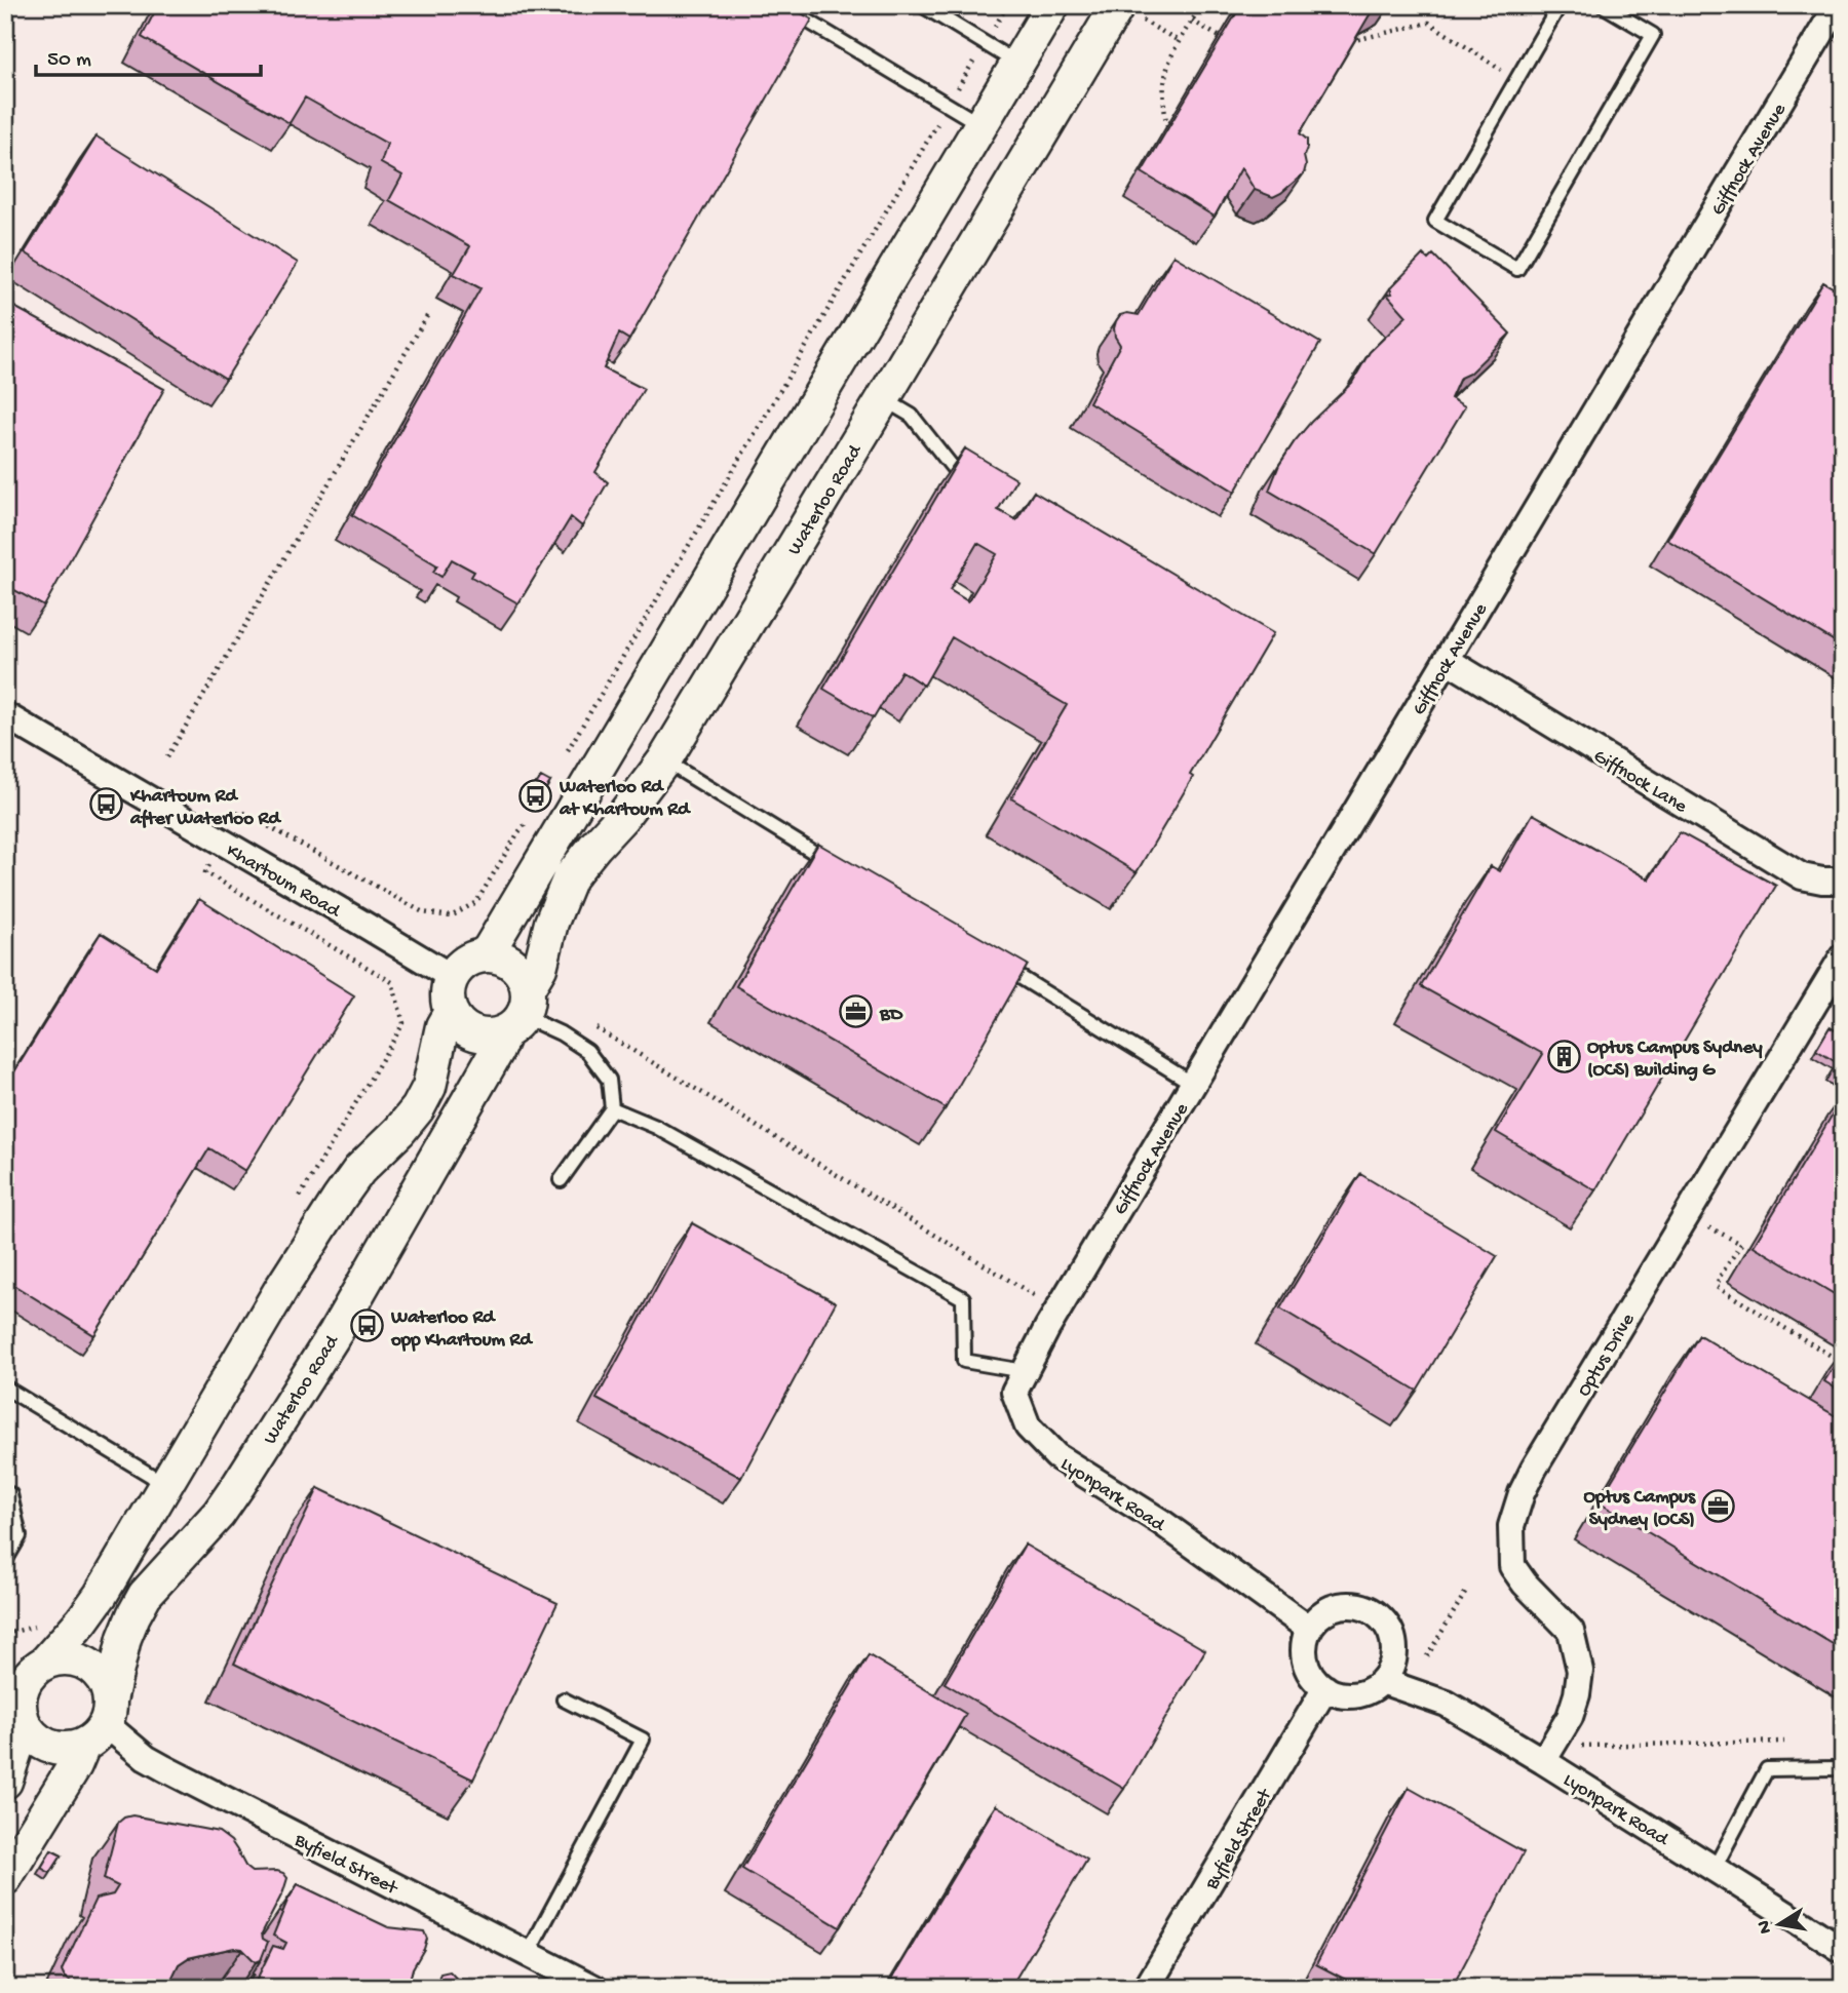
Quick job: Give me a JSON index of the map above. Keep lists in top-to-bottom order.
{
  "streets": {
    "street": [
      "Giffnock Avenue",
      "Waterloo Road",
      "Giffnock Lane",
      "Khartoum Road",
      "Optus Drive",
      "Lyonpark Road",
      "Byfield Street"
    ]
  },
  "crossings": [
    ["Giffnock Avenue", "Giffnock Lane"],
    ["Giffnock Avenue", "Lyonpark Road"],
    ["Waterloo Road", "Khartoum Road"],
    ["Waterloo Road", "Byfield Street"],
    ["Optus Drive", "Lyonpark Road"],
    ["Lyonpark Road", "Byfield Street"]
  ],
  "places": {
    "bus stop": ["Waterloo Rd at Khartoum Rd", "Khartoum Rd after Waterloo Rd", "Waterloo Rd opp Khartoum Rd"],
    "office": ["BD", "Optus Campus Sydney (OCS)"],
    "building": ["Optus Campus Sydney (OCS) Building G"]
  },
  "scale_bar": "50 m",
  "north": "left"
}
